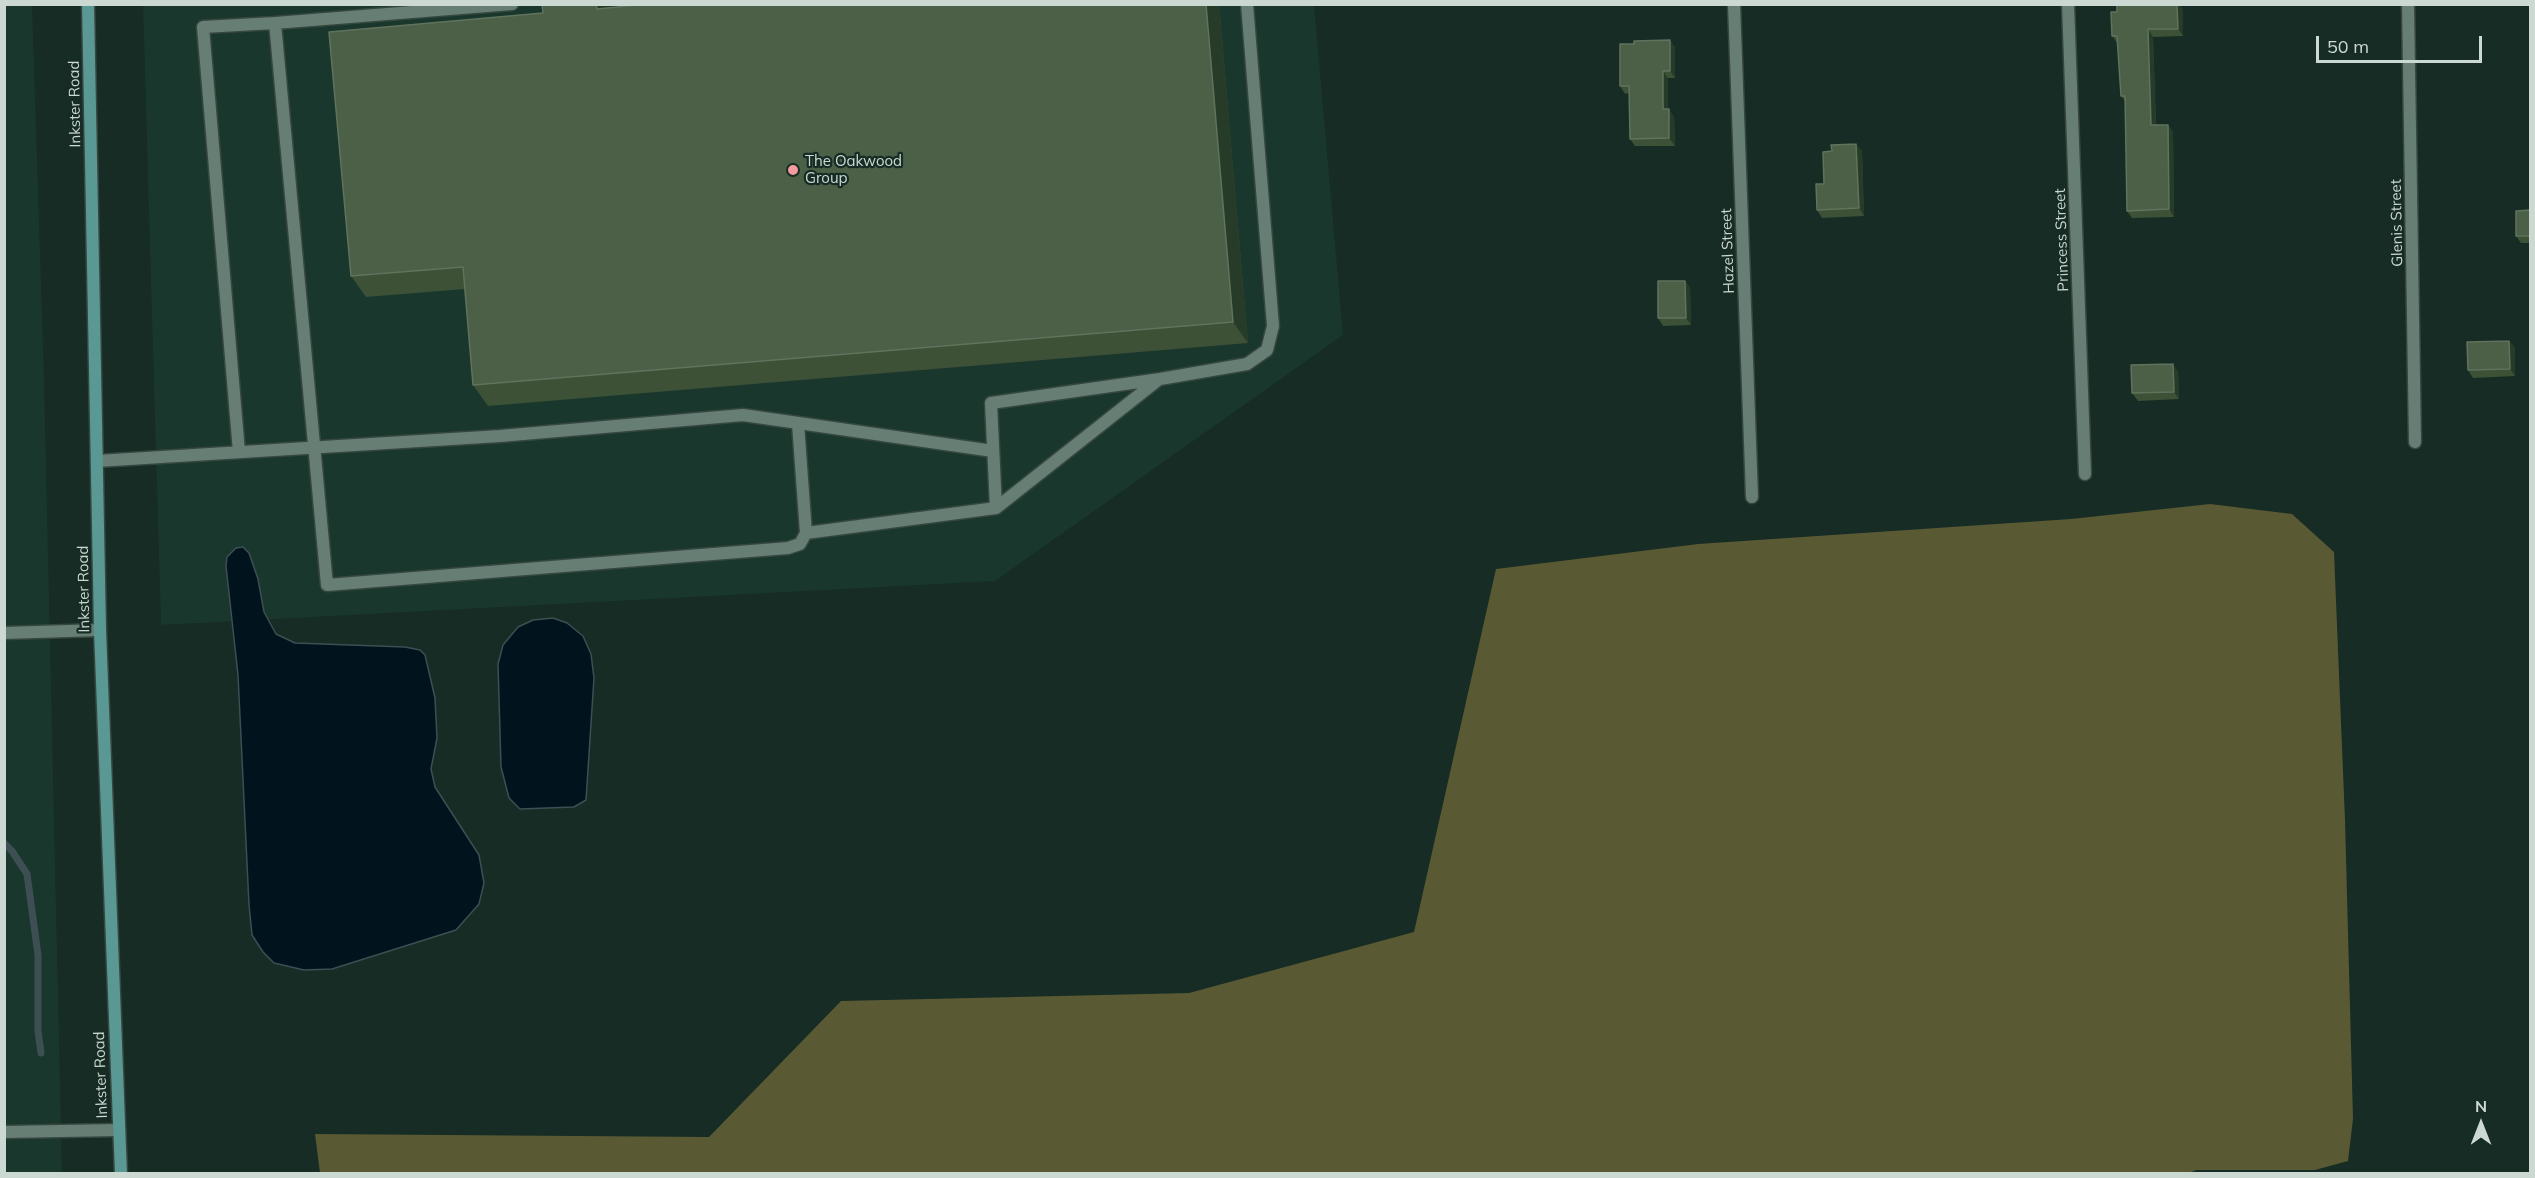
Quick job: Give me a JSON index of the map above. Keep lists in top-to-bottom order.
{
  "streets": {
    "street": [
      "Inkster Road",
      "Glenis Street",
      "Princess Street",
      "Hazel Street"
    ]
  },
  "places": ["The Oakwood Group"],
  "scale_bar": "50 m",
  "north": "top"
}
